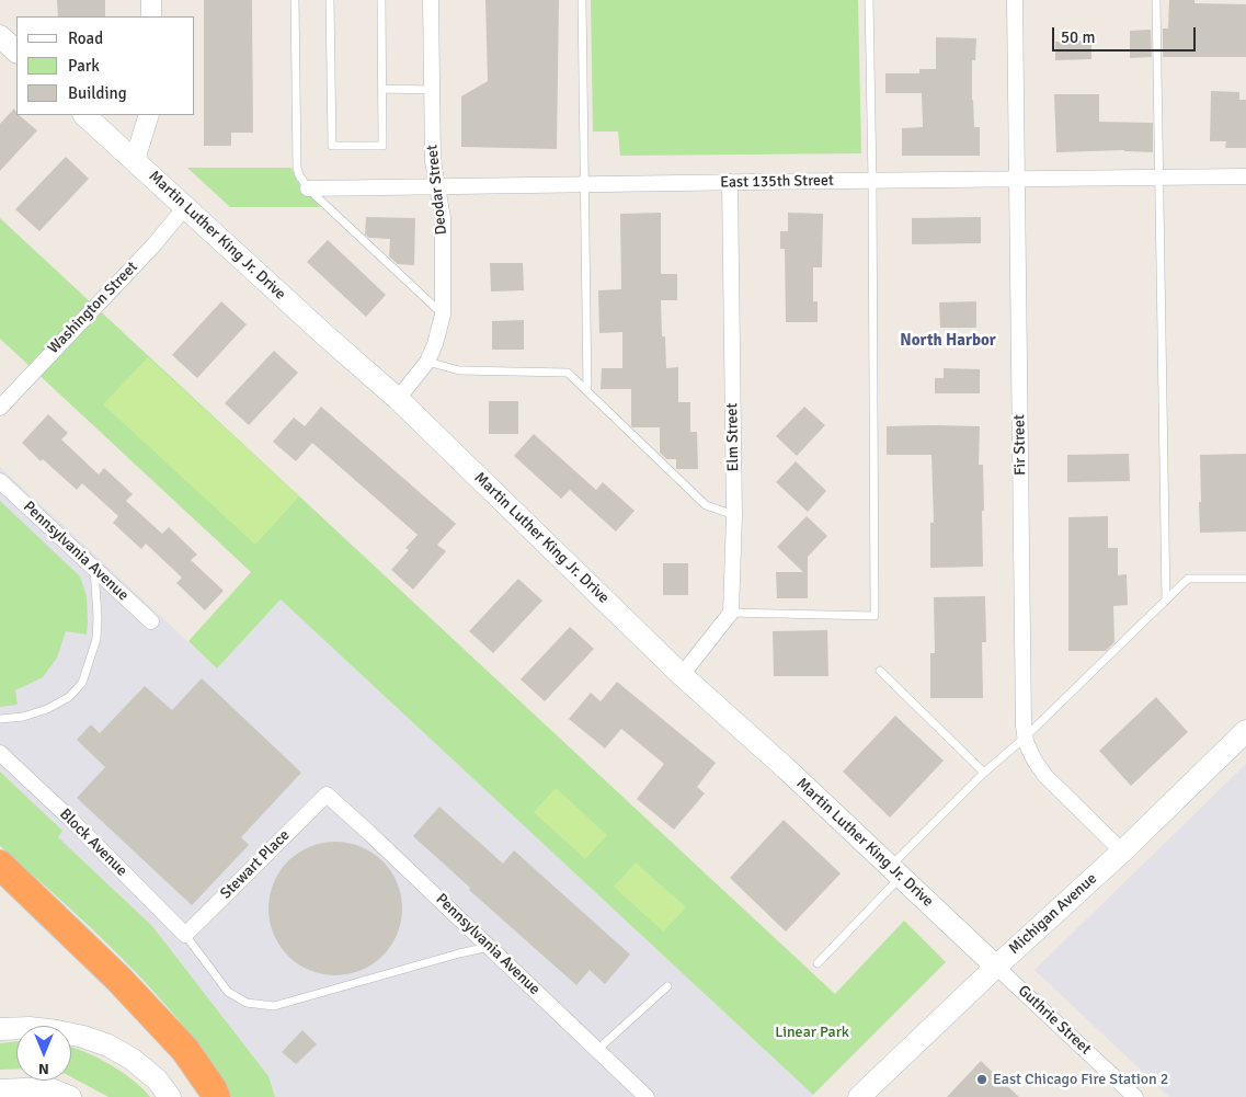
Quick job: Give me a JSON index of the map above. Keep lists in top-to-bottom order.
{
  "streets": {
    "main road": ["Martin Luther King Jr. Drive", "Michigan Avenue"],
    "street": [
      "East 135th Street",
      "Deodar Street",
      "Washington Street",
      "Elm Street",
      "Fir Street",
      "Pennsylvania Avenue",
      "Block Avenue",
      "Stewart Place",
      "Guthrie Street"
    ]
  },
  "crossings": [
    ["East 135th Street", "Deodar Street"],
    ["East 135th Street", "Elm Street"],
    ["East 135th Street", "Fir Street"],
    ["Deodar Street", "Martin Luther King Jr. Drive"],
    ["Martin Luther King Jr. Drive", "Washington Street"],
    ["Martin Luther King Jr. Drive", "Michigan Avenue"],
    ["Martin Luther King Jr. Drive", "Guthrie Street"],
    ["Fir Street", "Michigan Avenue"],
    ["Pennsylvania Avenue", "Stewart Place"],
    ["Block Avenue", "Stewart Place"],
    ["Michigan Avenue", "Guthrie Street"]
  ],
  "districts": ["North Harbor"],
  "parks": ["Linear Park"],
  "places": ["East Chicago Fire Station 2"],
  "legend": ["Road", "Park", "Building"],
  "scale_bar": "50 m",
  "north": "bottom"
}
